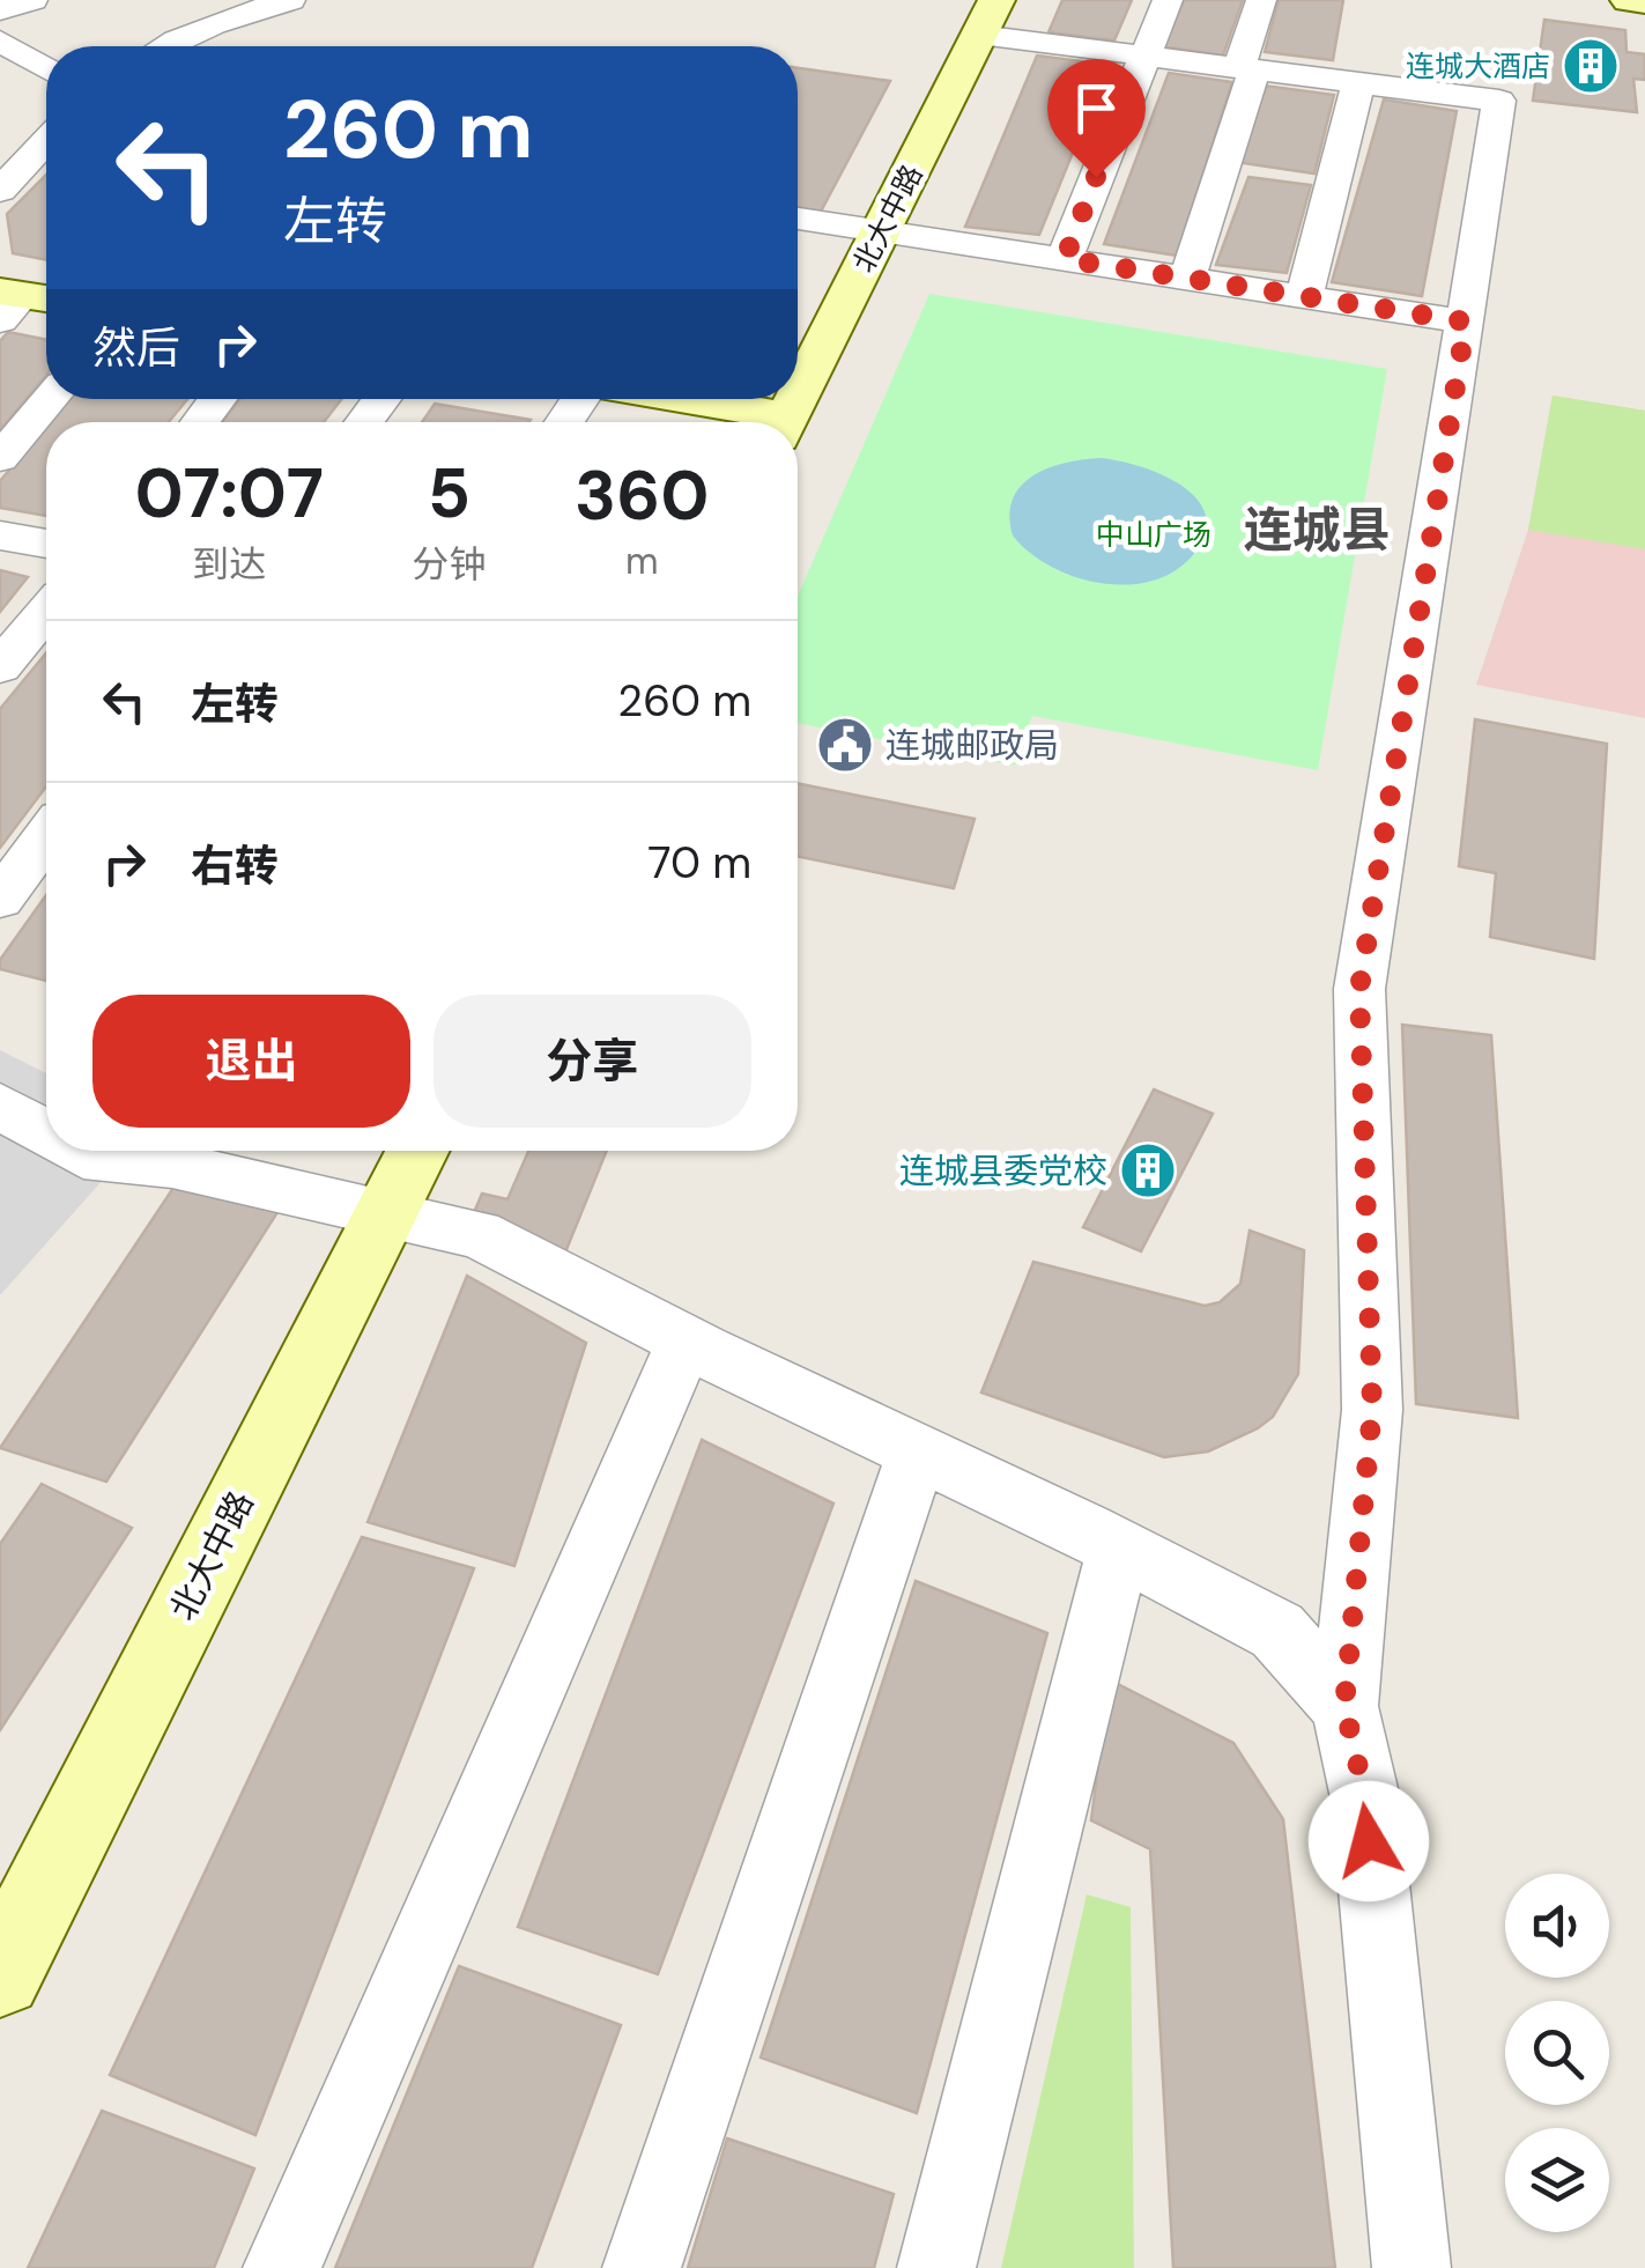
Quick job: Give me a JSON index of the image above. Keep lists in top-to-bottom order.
{
  "streets": {
    "main road": ["北大中路"]
  },
  "districts": ["连城县"],
  "parks": ["中山广场"],
  "places": {
    "building": ["连城大酒店", "连城县委党校"],
    "public building": ["连城邮政局"]
  },
  "page": {
    "turn": ["260 m", "左转"],
    "then": "然后",
    "eta": [
      "07:07",
      "到达",
      "5",
      "分钟",
      "360",
      "m"
    ],
    "list": [
      {
        "name": "左转",
        "value": "260 m"
      },
      {
        "name": "右转",
        "value": "70 m"
      }
    ],
    "buttons": ["退出", "分享"]
  }
}
